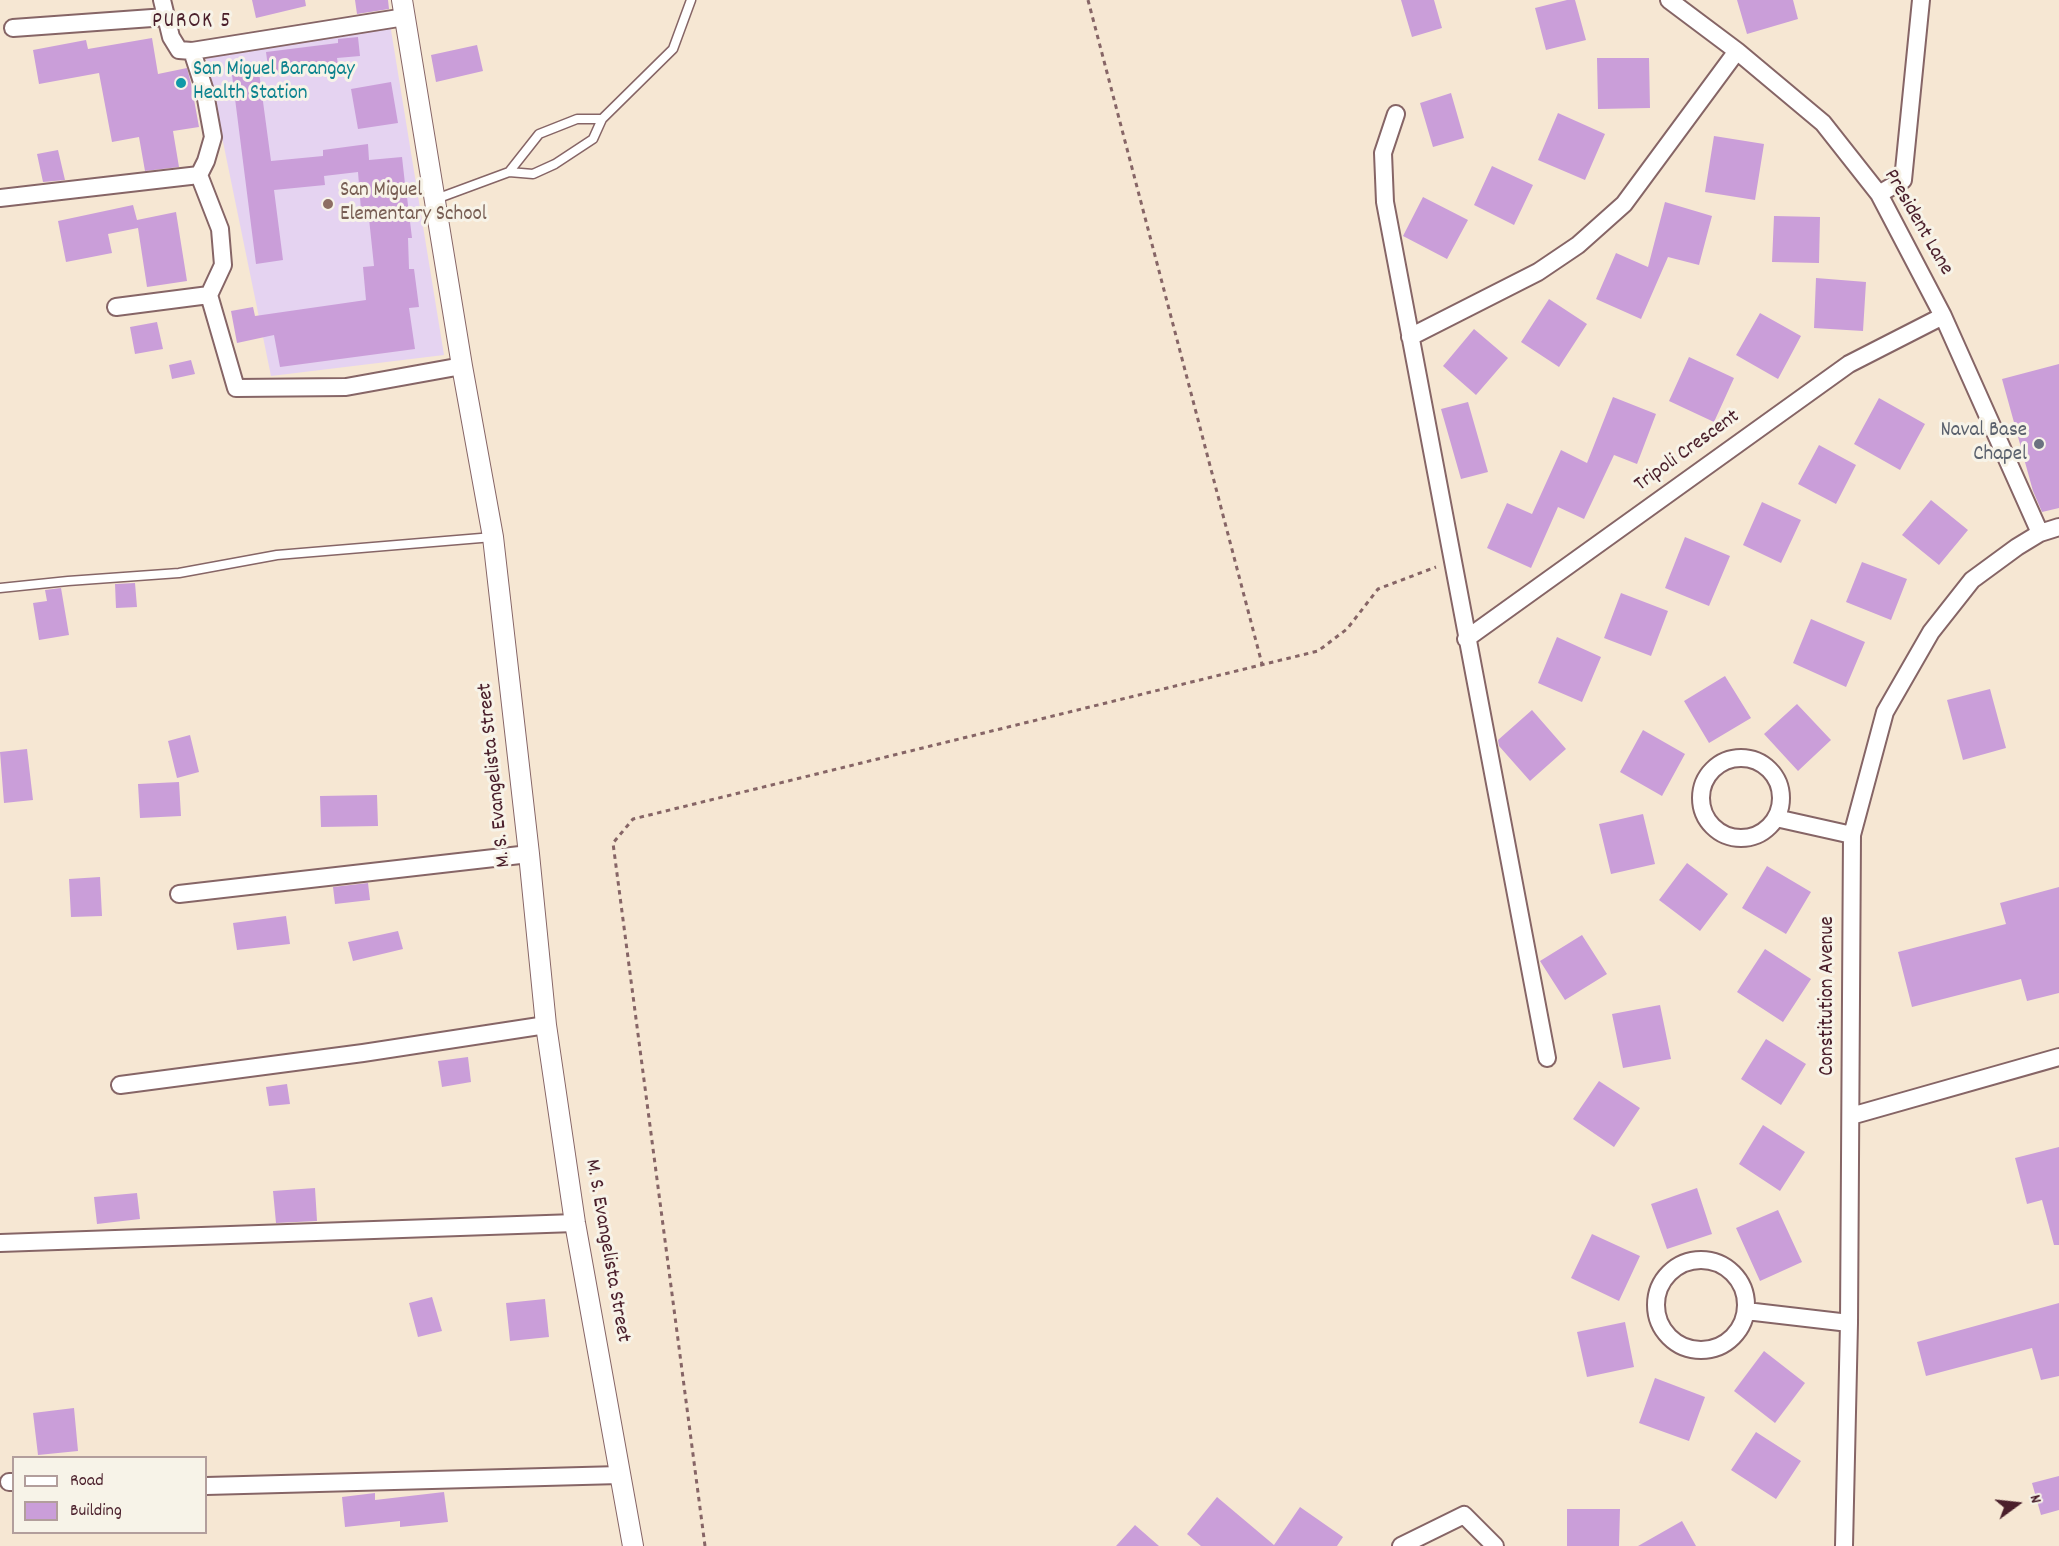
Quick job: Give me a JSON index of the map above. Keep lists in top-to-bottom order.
{
  "streets": {
    "street": [
      "President Lane",
      "Tripoli Crescent",
      "M. S. Evangelista Street",
      "Constitution Avenue"
    ]
  },
  "crossings": [
    ["President Lane", "Tripoli Crescent"],
    ["President Lane", "Constitution Avenue"]
  ],
  "districts": ["PUROK 5"],
  "places": ["San Miguel Barangay Health Station", "San Miguel Elementary School", "Naval Base Chapel"],
  "legend": ["Road", "Building"],
  "north": "right"
}
